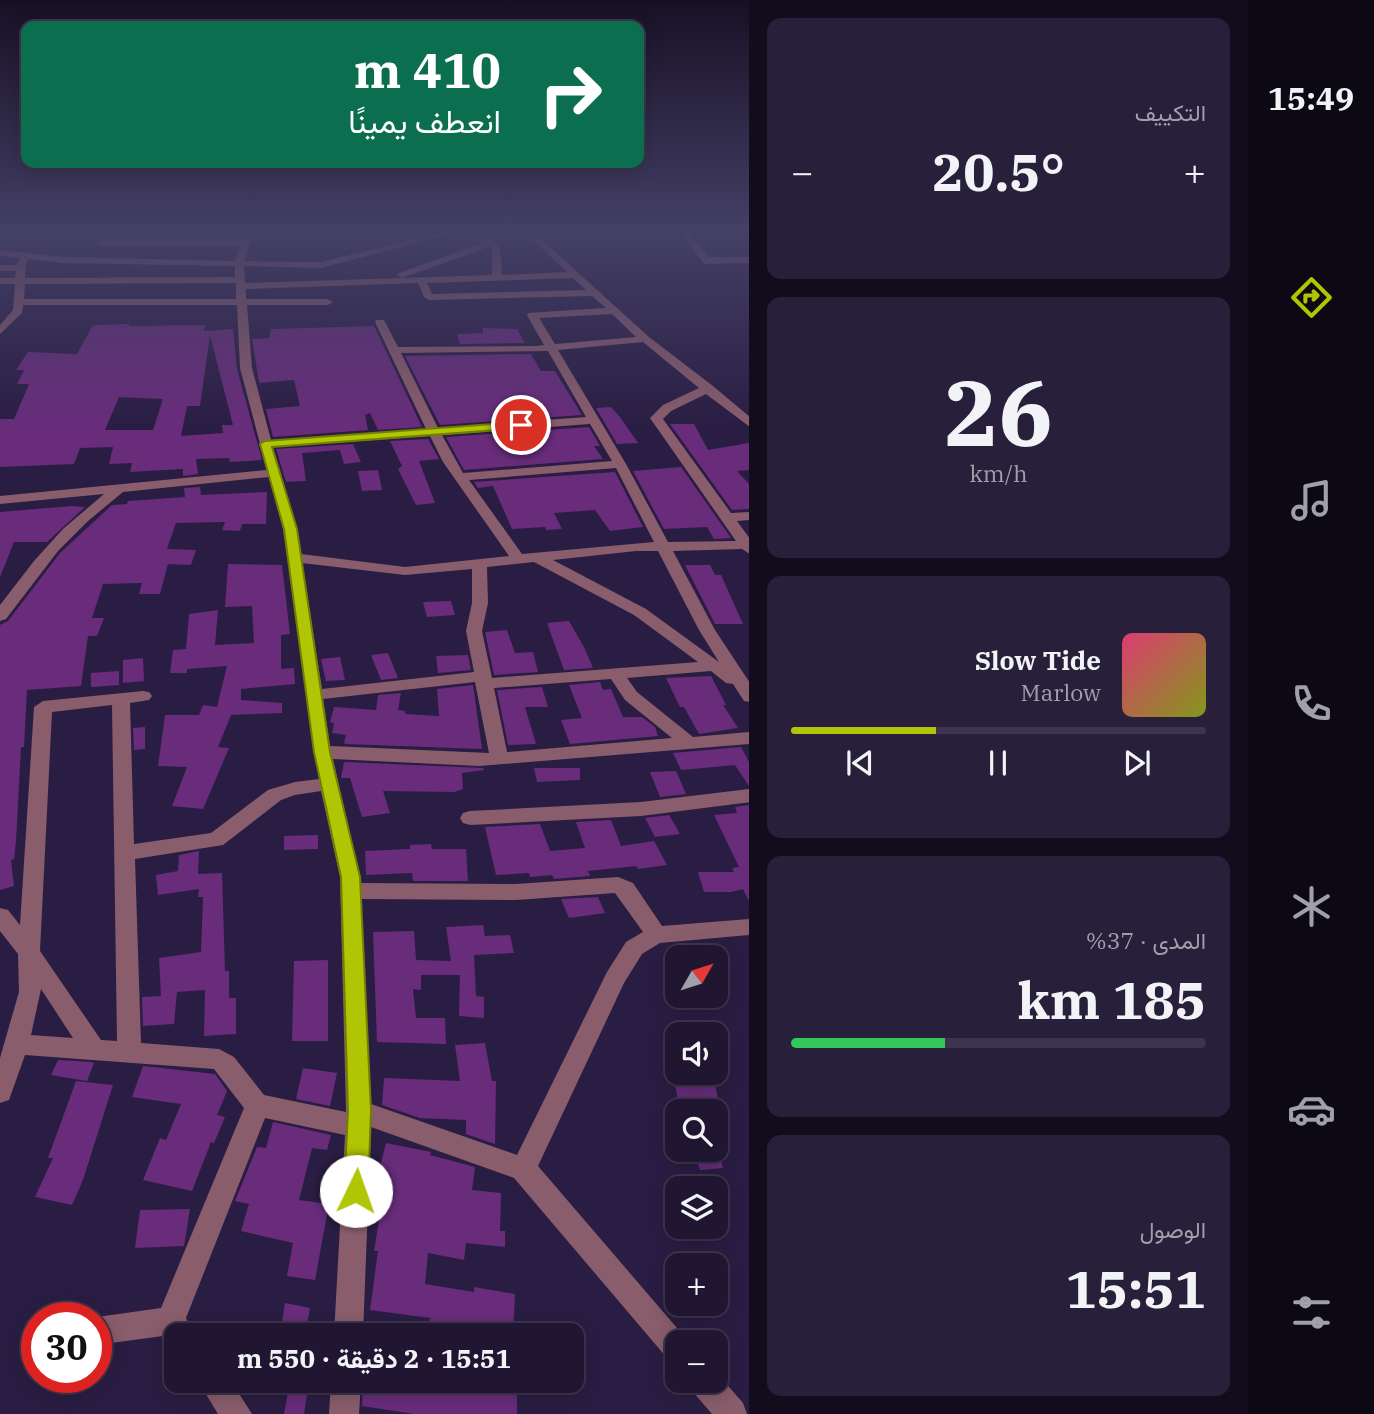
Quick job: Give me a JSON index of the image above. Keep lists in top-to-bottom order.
{
  "north": "top right",
  "page": {
    "tabs": "15:49",
    "tile": [
      "التكييف",
      ["26", "km/h"],
      ["المدى · 37%", "185 km"],
      ["الوصول", "15:51"]
    ],
    "turn": ["410 m", "انعطف يمينًا"],
    "heat": ["−", "20.5°", "+"],
    "song": ["Slow Tide", "Marlow"],
    "map_buttons": ["+", "−"],
    "limit": "30",
    "trip": "15:51 · 2 دقيقة · 550 m"
  }
}
